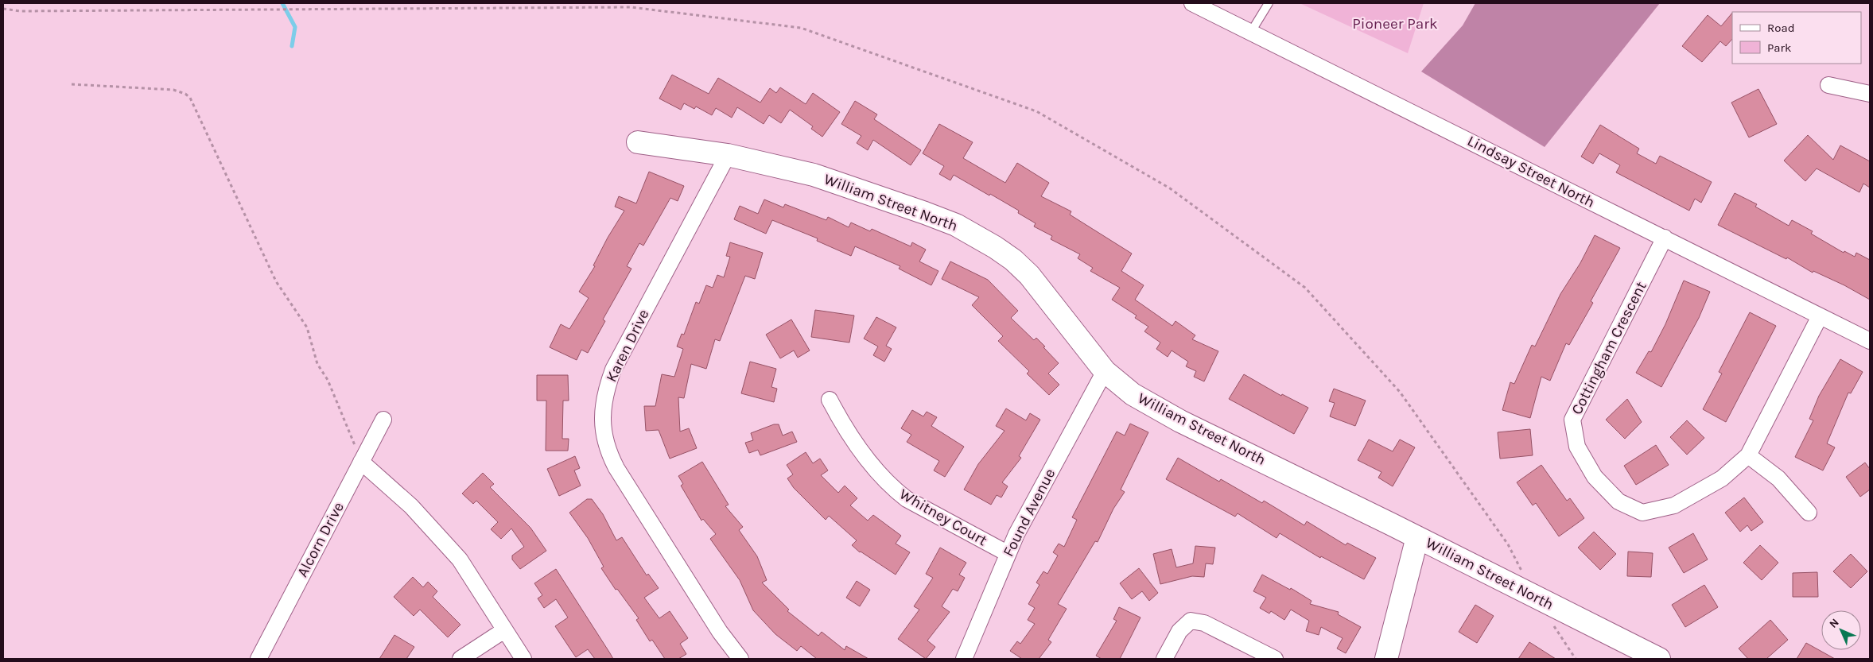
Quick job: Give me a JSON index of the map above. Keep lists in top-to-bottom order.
{
  "streets": {
    "street": [
      "Lindsay Street North",
      "William Street North",
      "Karen Drive",
      "Cottingham Crescent",
      "Found Avenue",
      "Whitney Court",
      "Alcorn Drive"
    ]
  },
  "crossings": [
    ["Lindsay Street North", "Cottingham Crescent"],
    ["William Street North", "Karen Drive"],
    ["William Street North", "Found Avenue"],
    ["Found Avenue", "Whitney Court"]
  ],
  "parks": ["Pioneer Park"],
  "legend": ["Road", "Park"],
  "north": "top left"
}
